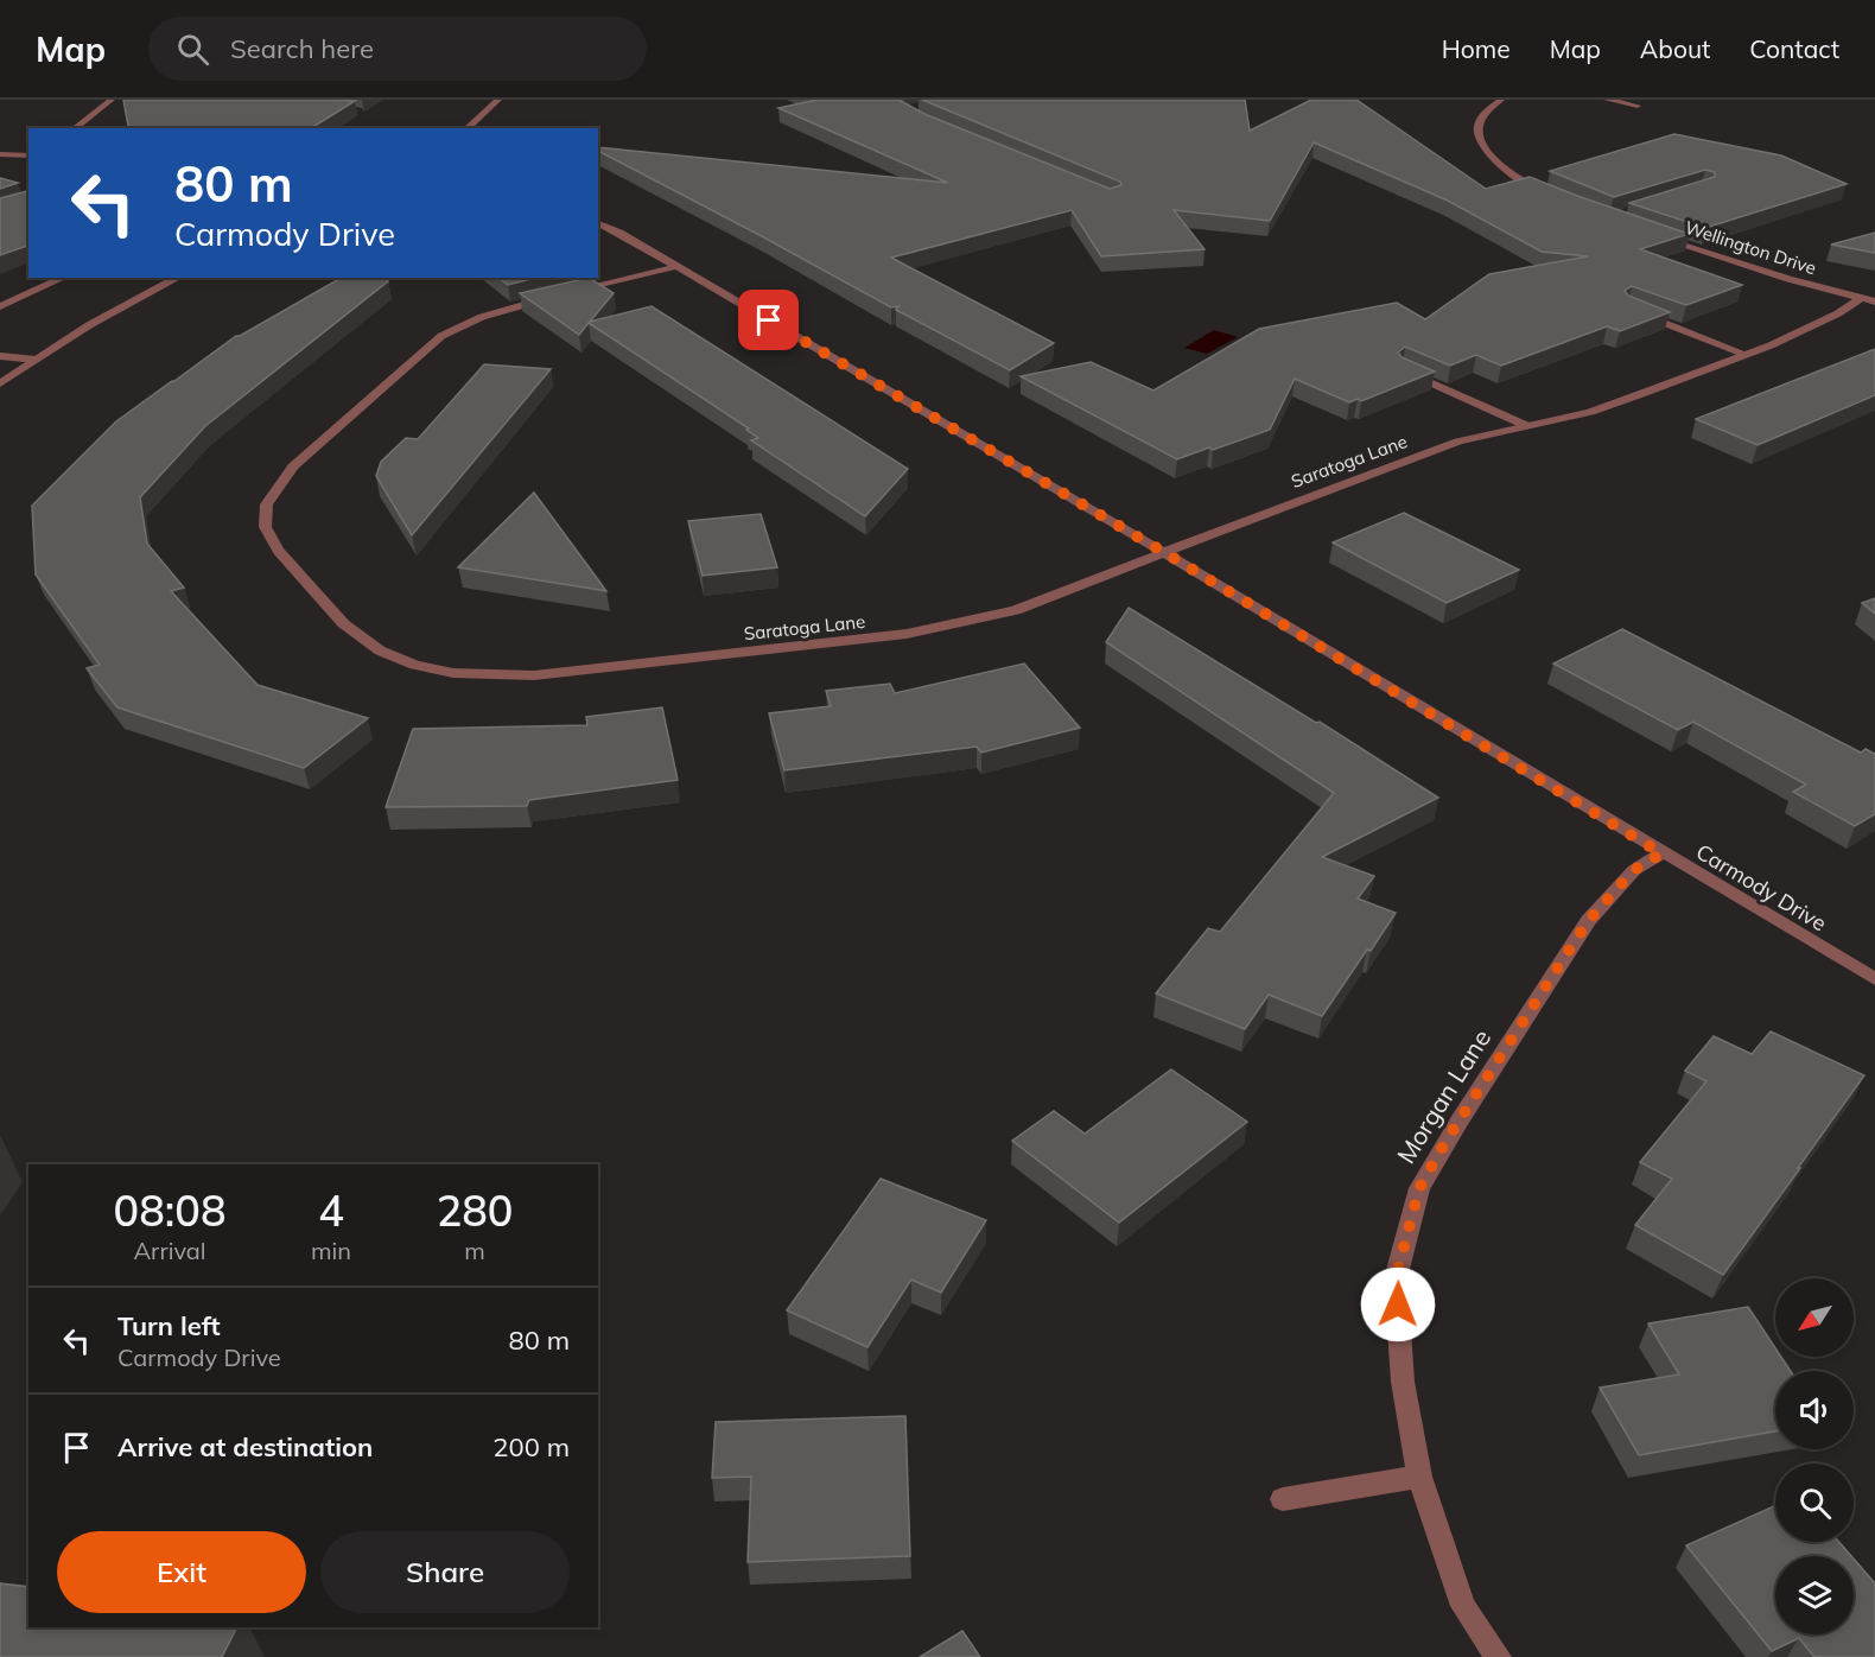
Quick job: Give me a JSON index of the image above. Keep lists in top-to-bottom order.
{
  "streets": {
    "street": [
      "Wellington Drive",
      "Saratoga Lane",
      "Carmody Drive",
      "Morgan Lane"
    ]
  },
  "crossings": [
    ["Wellington Drive", "Saratoga Lane"],
    ["Saratoga Lane", "Carmody Drive"],
    ["Carmody Drive", "Morgan Lane"]
  ],
  "north": "bottom left",
  "page": {
    "header": "Map",
    "search": "Search here",
    "nav": [
      "Home",
      "Map",
      "About",
      "Contact"
    ],
    "turn": ["80 m", "Carmody Drive"],
    "eta": [
      "08:08",
      "Arrival",
      "4",
      "min",
      "280",
      "m"
    ],
    "list": [
      {
        "name": "Turn left",
        "note": "Carmody Drive",
        "value": "80 m"
      },
      {
        "name": "Arrive at destination",
        "value": "200 m"
      }
    ],
    "buttons": ["Exit", "Share"]
  }
}
